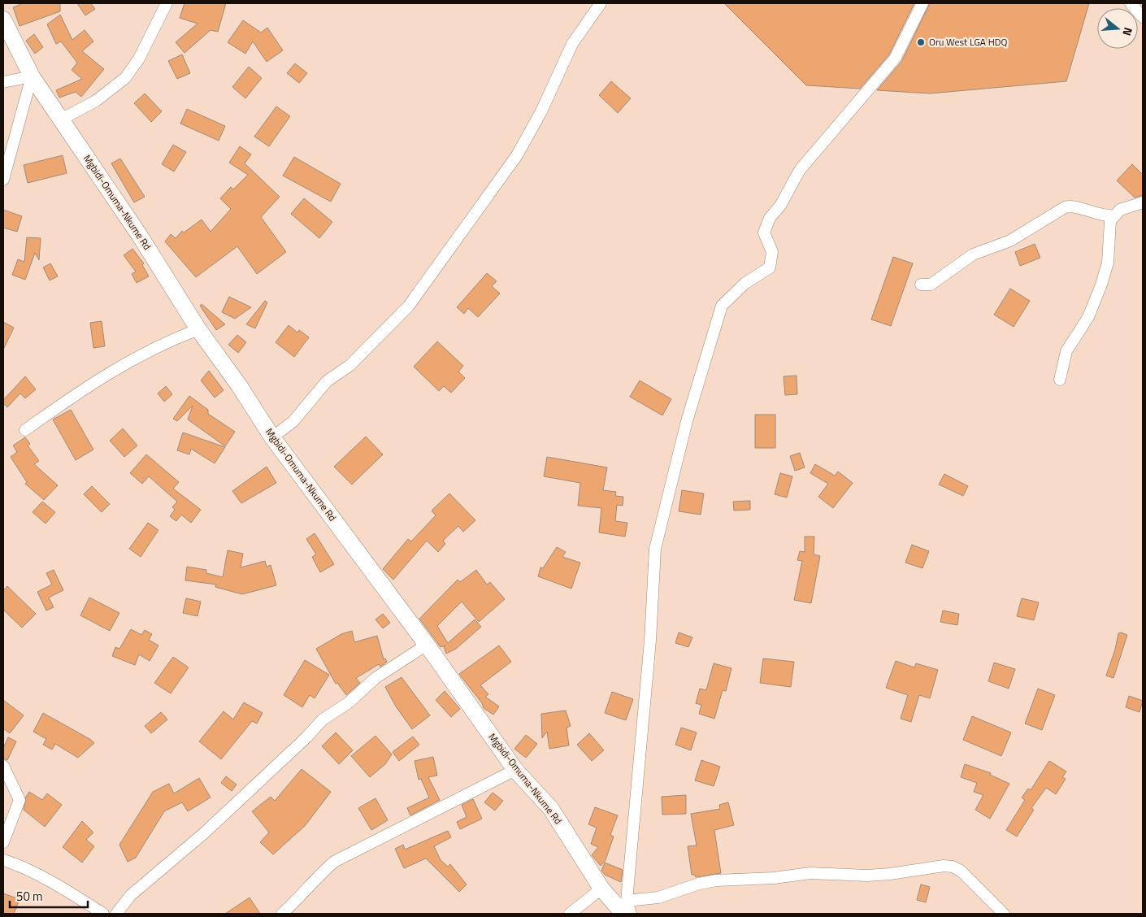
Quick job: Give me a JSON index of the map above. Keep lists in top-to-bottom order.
{
  "streets": {
    "street": ["Mgbidi-Omuma-Nkume Rd"]
  },
  "places": ["Oru West LGA HDQ"],
  "scale_bar": "50 m",
  "north": "right"
}
